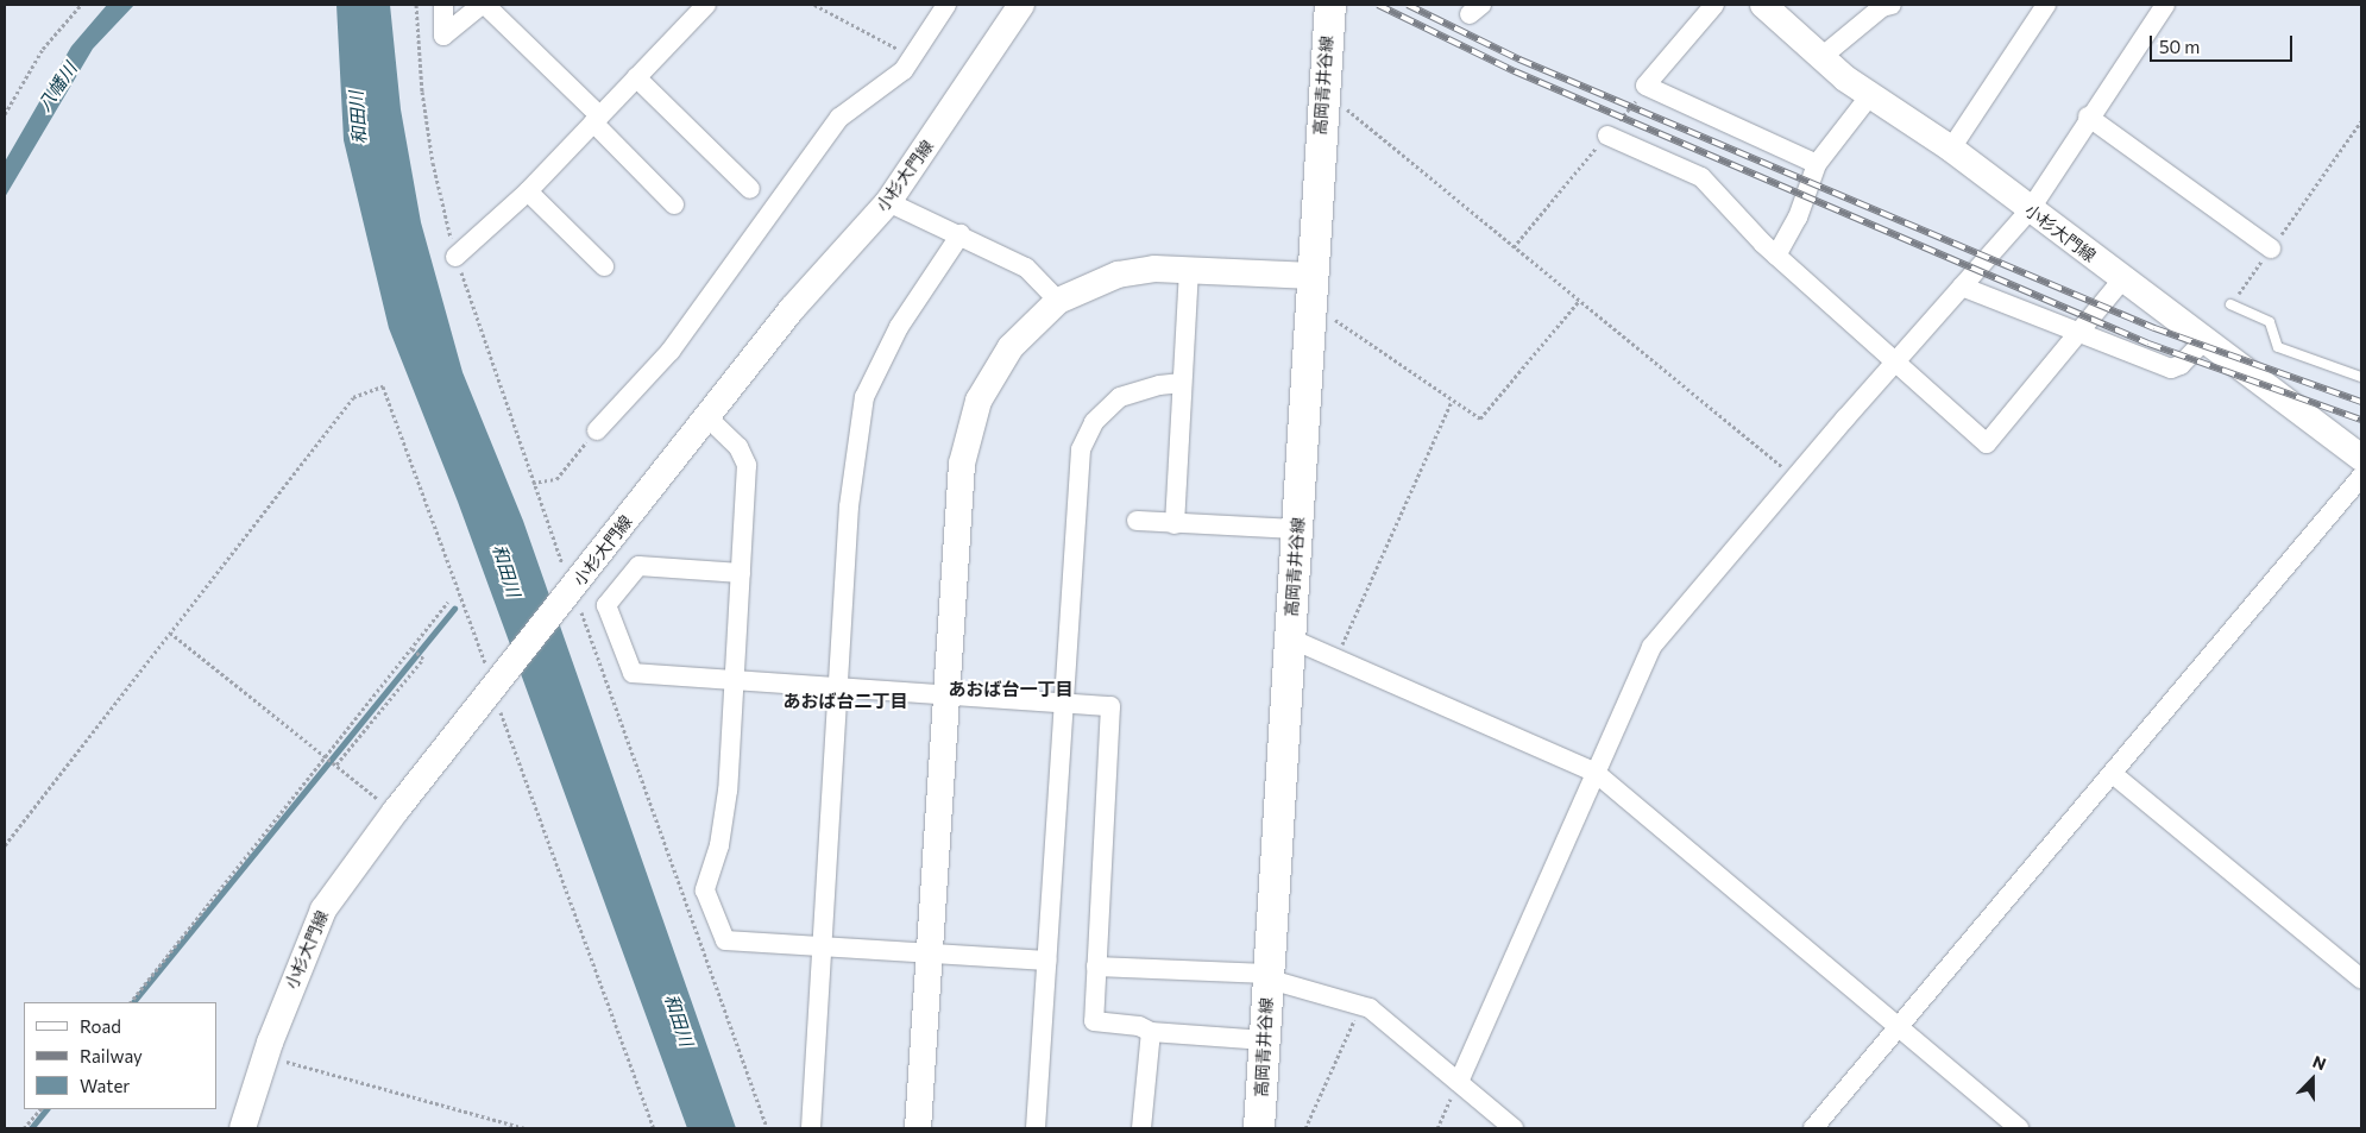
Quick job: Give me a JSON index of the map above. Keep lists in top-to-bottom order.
{
  "streets": {
    "main road": ["高岡青井谷線", "小杉大門線"]
  },
  "districts": ["あおば台一丁目", "あおば台二丁目"],
  "water": ["八幡川", "和田川"],
  "legend": ["Road", "Railway", "Water"],
  "scale_bar": "50 m",
  "north": "top"
}
